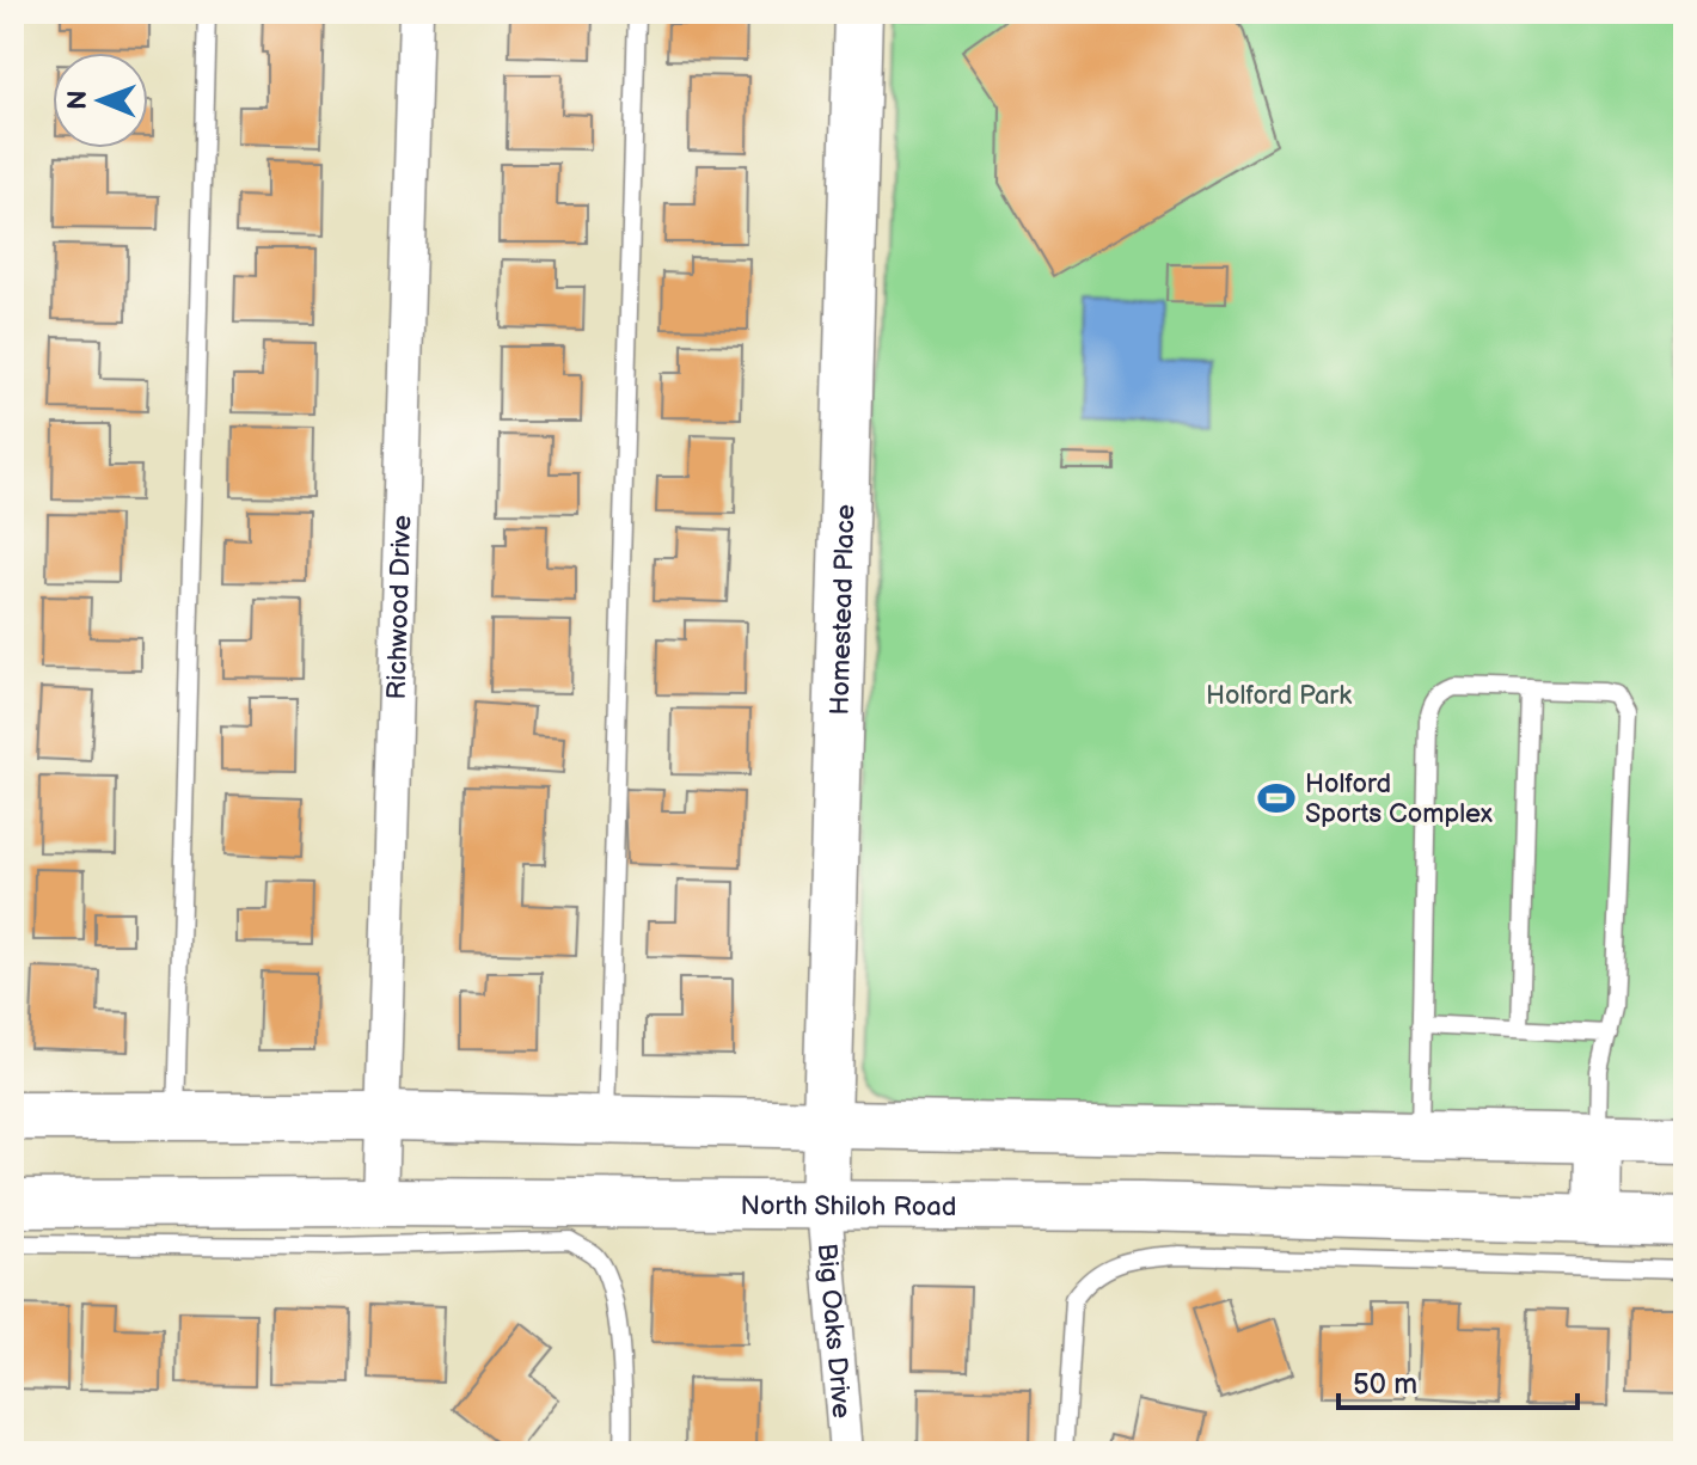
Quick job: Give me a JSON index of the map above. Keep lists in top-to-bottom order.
{
  "streets": {
    "main road": ["Homestead Place", "North Shiloh Road"],
    "street": ["Richwood Drive", "Big Oaks Drive"]
  },
  "crossings": [
    ["Richwood Drive", "North Shiloh Road"],
    ["Homestead Place", "North Shiloh Road"],
    ["Homestead Place", "Big Oaks Drive"],
    ["North Shiloh Road", "Big Oaks Drive"]
  ],
  "parks": ["Holford Park"],
  "places": {
    "sports": ["Holford Sports Complex"]
  },
  "scale_bar": "50 m",
  "north": "left"
}
